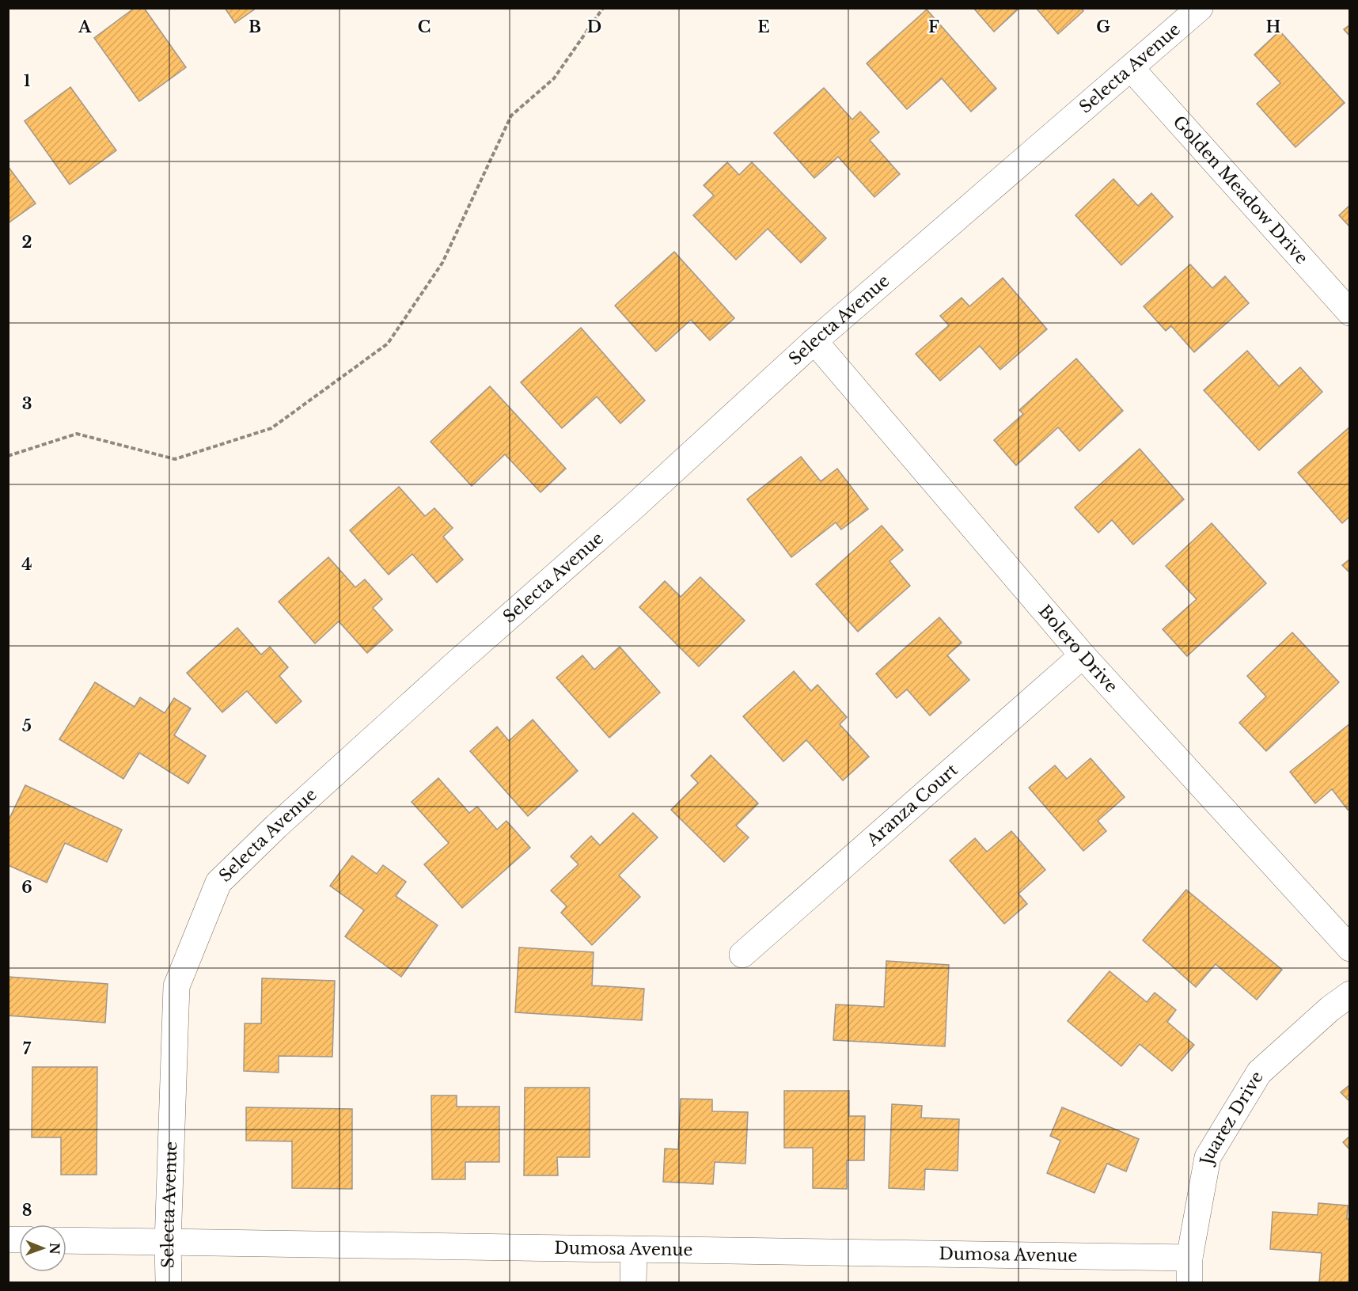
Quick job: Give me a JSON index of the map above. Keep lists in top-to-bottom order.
{
  "streets": {
    "street": [
      "Selecta Avenue",
      "Golden Meadow Drive",
      "Bolero Drive",
      "Aranza Court",
      "Juarez Drive",
      "Dumosa Avenue"
    ]
  },
  "crossings": [
    ["Selecta Avenue", "Golden Meadow Drive"],
    ["Selecta Avenue", "Bolero Drive"],
    ["Selecta Avenue", "Dumosa Avenue"],
    ["Bolero Drive", "Aranza Court"],
    ["Juarez Drive", "Dumosa Avenue"]
  ],
  "north": "right",
  "grid": {
    "columns": [
      "A",
      "B",
      "C",
      "D",
      "E",
      "F",
      "G",
      "H"
    ],
    "rows": [
      "1",
      "2",
      "3",
      "4",
      "5",
      "6",
      "7",
      "8"
    ]
  }
}
